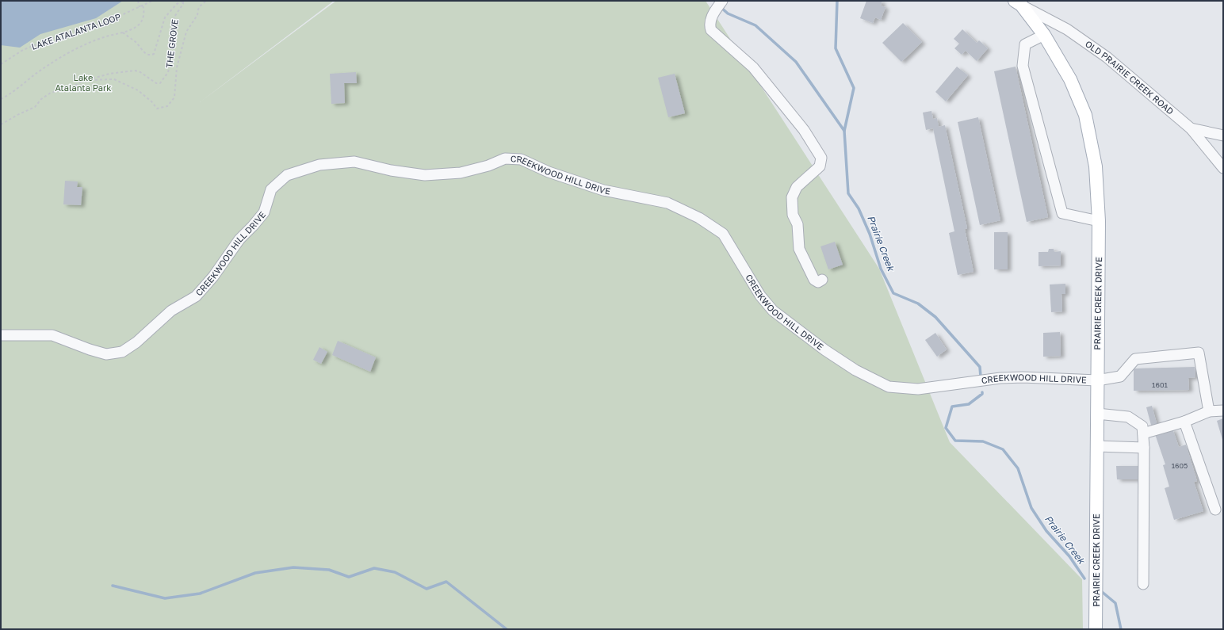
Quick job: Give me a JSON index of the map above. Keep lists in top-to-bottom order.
{
  "streets": {
    "main road": ["PRAIRIE CREEK DRIVE"],
    "street": ["OLD PRAIRIE CREEK ROAD", "CREEKWOOD HILL DRIVE"],
    "path": ["LAKE ATALANTA LOOP", "THE GROVE"]
  },
  "crossings": [
    ["OLD PRAIRIE CREEK ROAD", "PRAIRIE CREEK DRIVE"],
    ["CREEKWOOD HILL DRIVE", "PRAIRIE CREEK DRIVE"]
  ],
  "water": ["Prairie Creek"],
  "parks": ["Lake Atalanta Park"],
  "house_numbers": ["1601", "1605"]
}
